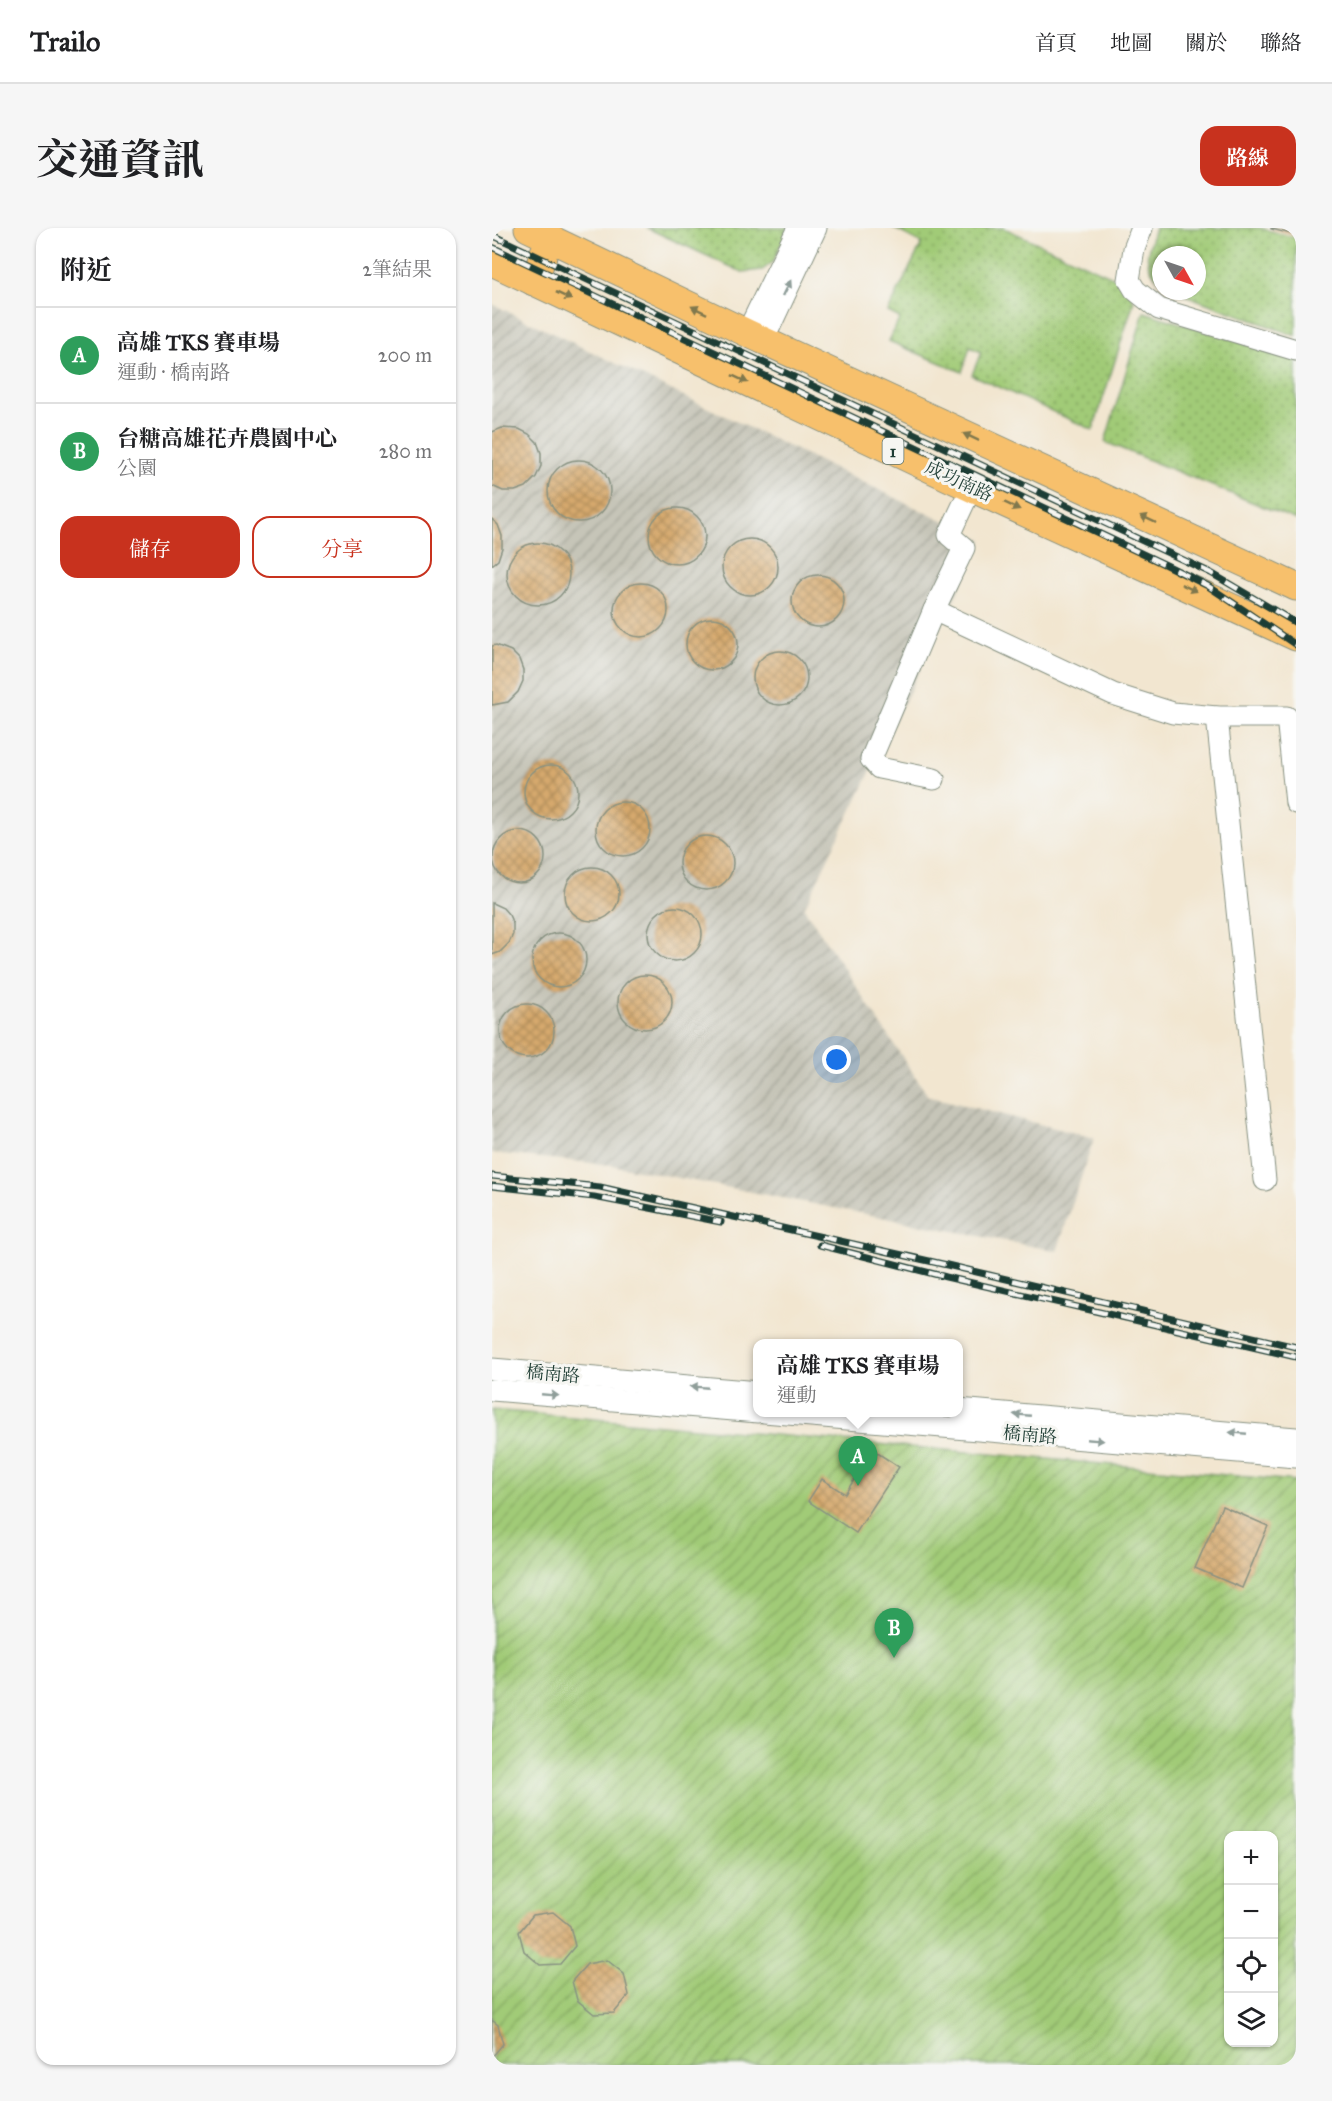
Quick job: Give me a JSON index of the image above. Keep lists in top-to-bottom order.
{
  "streets": {
    "main road": ["1", "成功南路"],
    "street": ["橋南路"]
  },
  "north": "bottom right",
  "page": {
    "header": "Trailo",
    "nav": [
      "首頁",
      "地圖",
      "關於",
      "聯絡"
    ],
    "title": "交通資訊",
    "buttons": [
      "路線",
      ["儲存", "分享"]
    ],
    "heading": ["附近", "2筆結果"],
    "list": [
      {
        "mark": "A",
        "name": "高雄 TKS 賽車場",
        "note": "運動 · 橋南路",
        "value": "200 m"
      },
      {
        "mark": "B",
        "name": "台糖高雄花卉農園中心",
        "note": "公園",
        "value": "280 m"
      }
    ],
    "popup": ["高雄 TKS 賽車場", "運動"],
    "pins": ["A", "B"],
    "map_buttons": ["+", "−"]
  }
}
